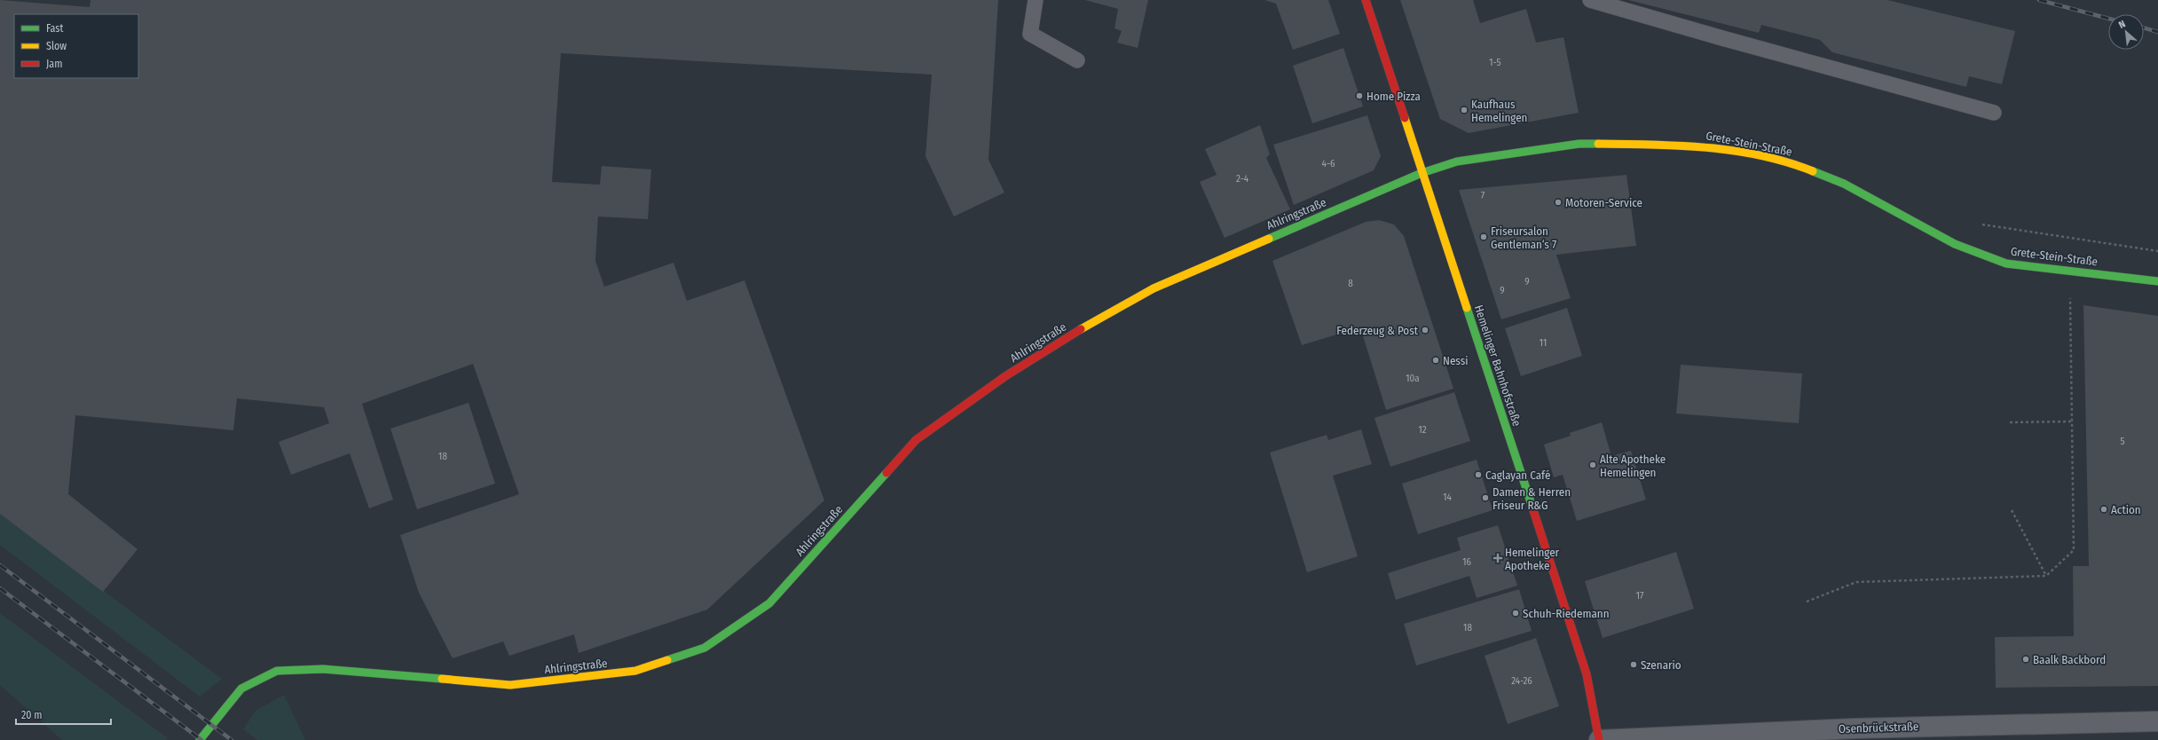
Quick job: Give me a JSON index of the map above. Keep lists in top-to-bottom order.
{
  "streets": {
    "street": [
      "Grete-Stein-Straße",
      "Ahlringstraße",
      "Hemelinger Bahnhofstraße",
      "Osenbrückstraße"
    ]
  },
  "crossings": [
    ["Grete-Stein-Straße", "Ahlringstraße"],
    ["Grete-Stein-Straße", "Hemelinger Bahnhofstraße"],
    ["Ahlringstraße", "Hemelinger Bahnhofstraße"],
    ["Hemelinger Bahnhofstraße", "Osenbrückstraße"]
  ],
  "places": {
    "other": [
      "Home Pizza",
      "Kaufhaus Hemelingen",
      "Motoren-Service",
      "Friseursalon Gentleman‘s 7",
      "Federzeug & Post",
      "Nessi",
      "Alte Apotheke Hemelingen",
      "Caglayan Café",
      "Damen & Herren Friseur R&G",
      "Action",
      "Schuh-Riedemann",
      "Baalk Backbord",
      "Szenario"
    ],
    "health": ["Hemelinger Apotheke"]
  },
  "house_numbers": [
    "1-5",
    "4-6",
    "2-4",
    "7",
    "9",
    "8",
    "9",
    "11",
    "10a",
    "12",
    "5",
    "18",
    "14",
    "16",
    "17",
    "18",
    "24-26"
  ],
  "legend": ["Fast", "Slow", "Jam"],
  "scale_bar": "20 m",
  "north": "top left"
}
